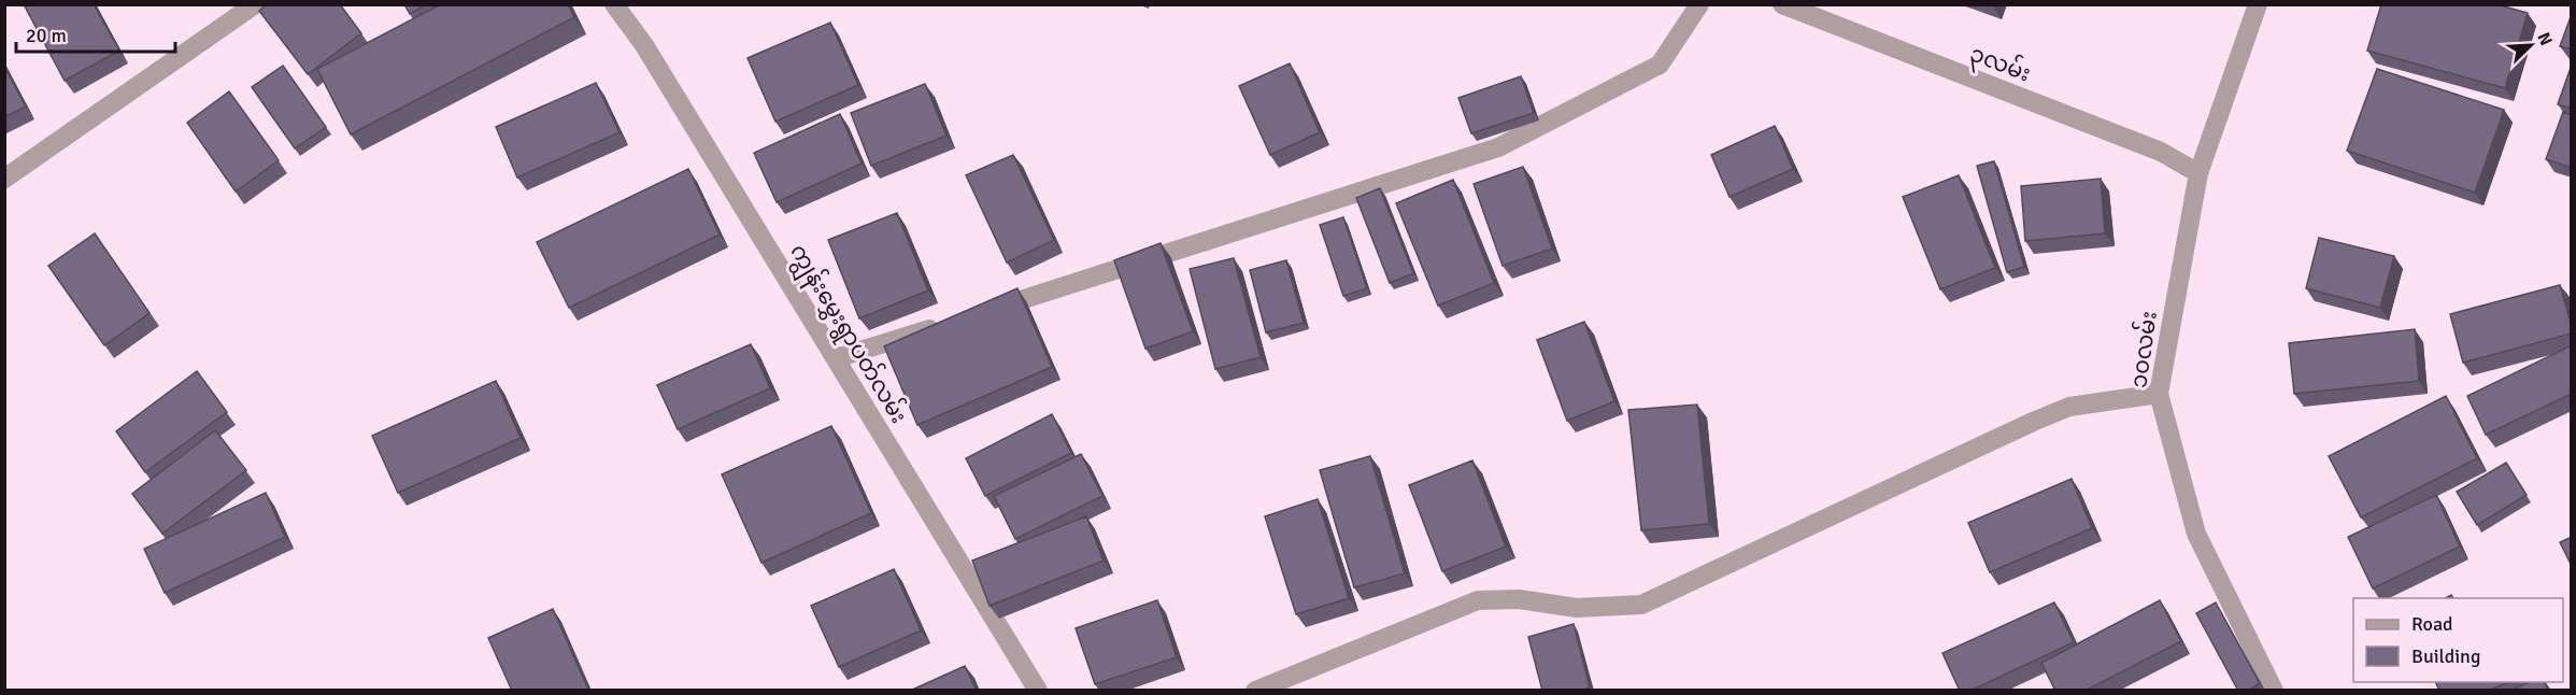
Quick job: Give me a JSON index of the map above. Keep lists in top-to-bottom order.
{
  "streets": {
    "street": ["၃လမ်း", "ကျွန်းမွှေးရွာပတ်လမ်း", "၁၀လမ်း"]
  },
  "crossings": [
    ["၃လမ်း", "၁၀လမ်း"]
  ],
  "legend": ["Road", "Building"],
  "scale_bar": "20 m",
  "north": "top right"
}
